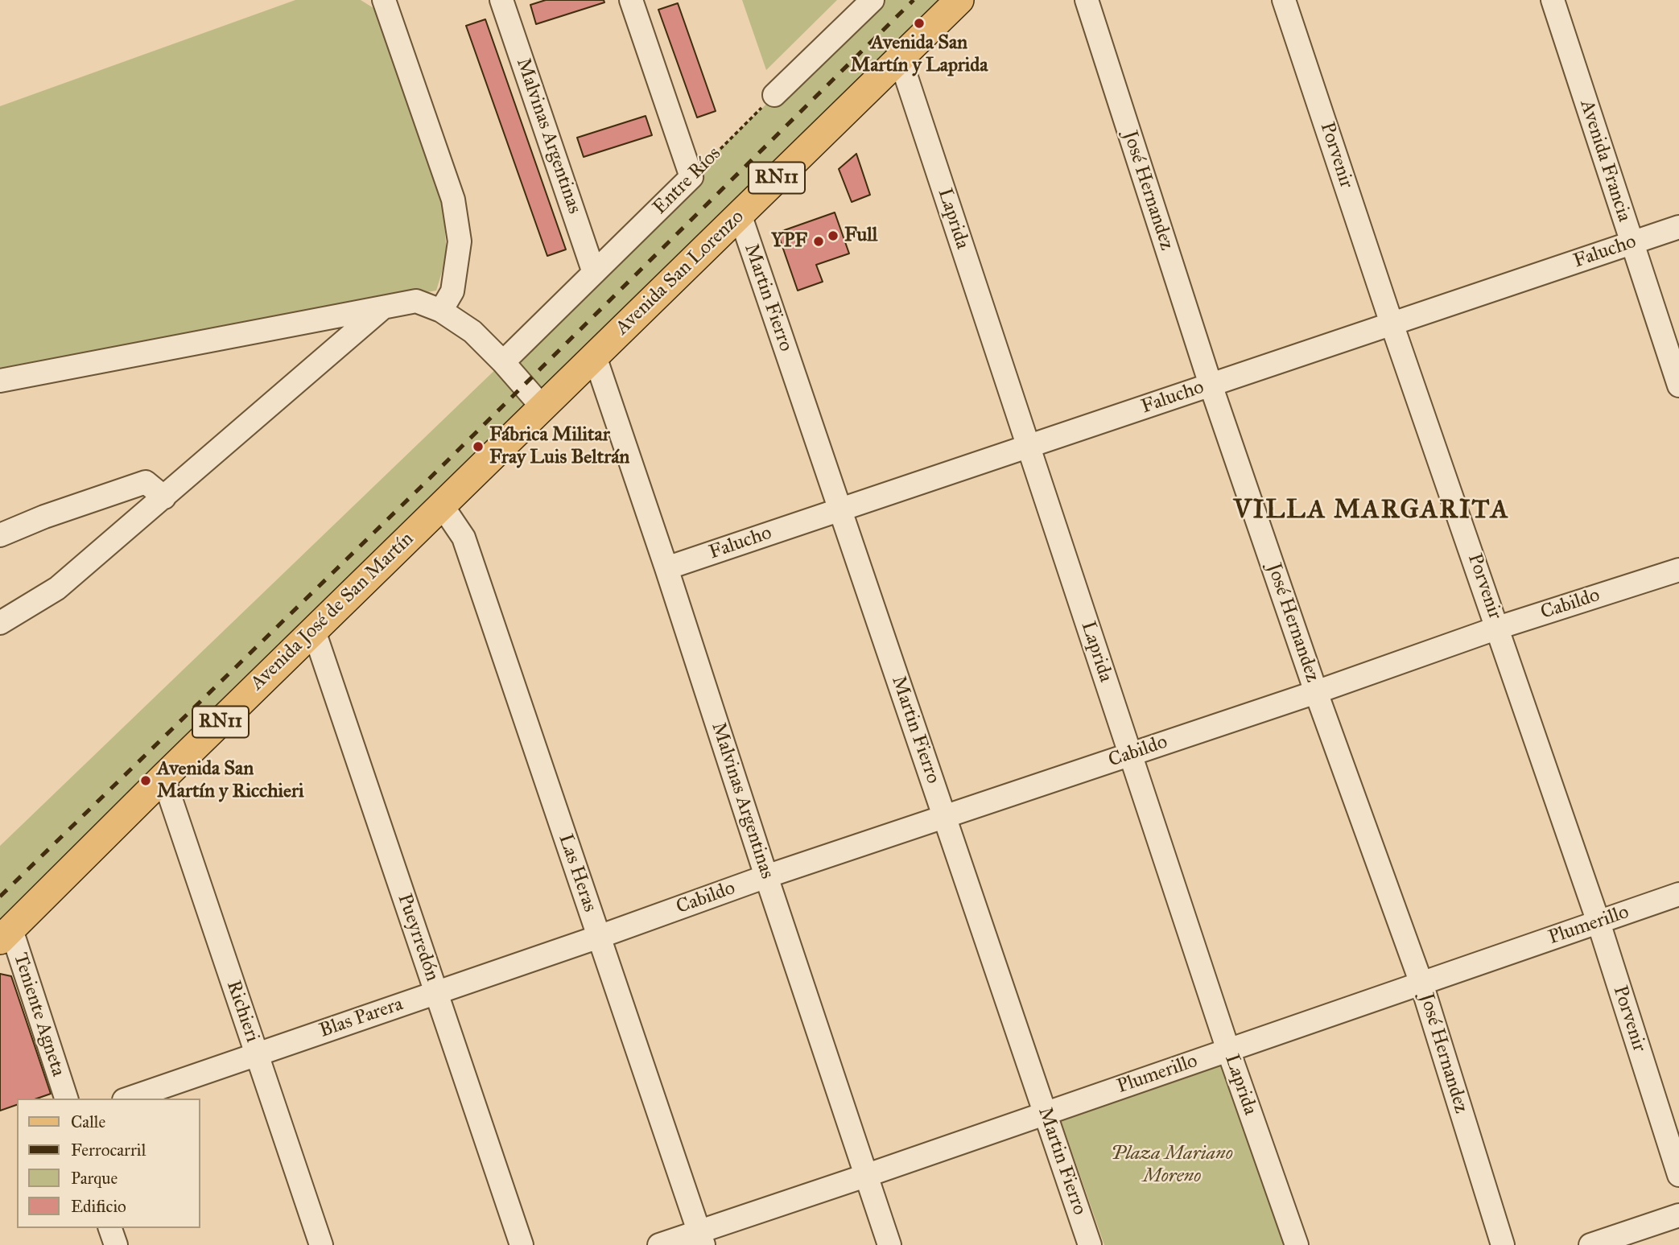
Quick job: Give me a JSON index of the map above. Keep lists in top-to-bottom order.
{
  "streets": {
    "main road": ["RN11", "Avenida San Lorenzo", "Avenida José de San Martín"],
    "street": [
      "Malvinas Argentinas",
      "Porvenir",
      "Avenida Francia",
      "Entre Ríos",
      "José Hernandez",
      "Laprida",
      "Falucho",
      "Martin Fierro",
      "Cabildo",
      "Las Heras",
      "Plumerillo",
      "Pueyrredón",
      "Richieri",
      "Teniente Agneta",
      "Blas Parera"
    ]
  },
  "crossings": [
    ["Malvinas Argentinas", "Entre Ríos"],
    ["Malvinas Argentinas", "Falucho"],
    ["Malvinas Argentinas", "Avenida San Lorenzo"],
    ["Malvinas Argentinas", "Cabildo"],
    ["Malvinas Argentinas", "Avenida José de San Martín"],
    ["Malvinas Argentinas", "Plumerillo"],
    ["Porvenir", "Falucho"],
    ["Porvenir", "Cabildo"],
    ["Porvenir", "Plumerillo"],
    ["Avenida Francia", "Falucho"],
    ["José Hernandez", "Falucho"],
    ["José Hernandez", "Cabildo"],
    ["José Hernandez", "Plumerillo"],
    ["Laprida", "Falucho"],
    ["Laprida", "Avenida San Lorenzo"],
    ["Laprida", "Cabildo"],
    ["Laprida", "Plumerillo"],
    ["Falucho", "Martin Fierro"],
    ["Avenida San Lorenzo", "Martin Fierro"],
    ["Avenida San Lorenzo", "Avenida José de San Martín"],
    ["Martin Fierro", "Cabildo"],
    ["Martin Fierro", "Plumerillo"],
    ["Cabildo", "Las Heras"],
    ["Cabildo", "Blas Parera"],
    ["Avenida José de San Martín", "Las Heras"],
    ["Avenida José de San Martín", "Pueyrredón"],
    ["Avenida José de San Martín", "Richieri"],
    ["Avenida José de San Martín", "Teniente Agneta"],
    ["Las Heras", "Plumerillo"],
    ["Las Heras", "Blas Parera"],
    ["Pueyrredón", "Blas Parera"],
    ["Richieri", "Blas Parera"]
  ],
  "districts": ["VILLA MARGARITA"],
  "parks": ["Plaza Mariano Moreno"],
  "places": [
    "Avenida San Martín y Laprida",
    "Full",
    "YPF",
    "Fábrica Militar Fray Luis Beltrán",
    "Avenida San Martín y Ricchieri"
  ],
  "legend": [
    "Calle",
    "Ferrocarril",
    "Parque",
    "Edificio"
  ]
}
